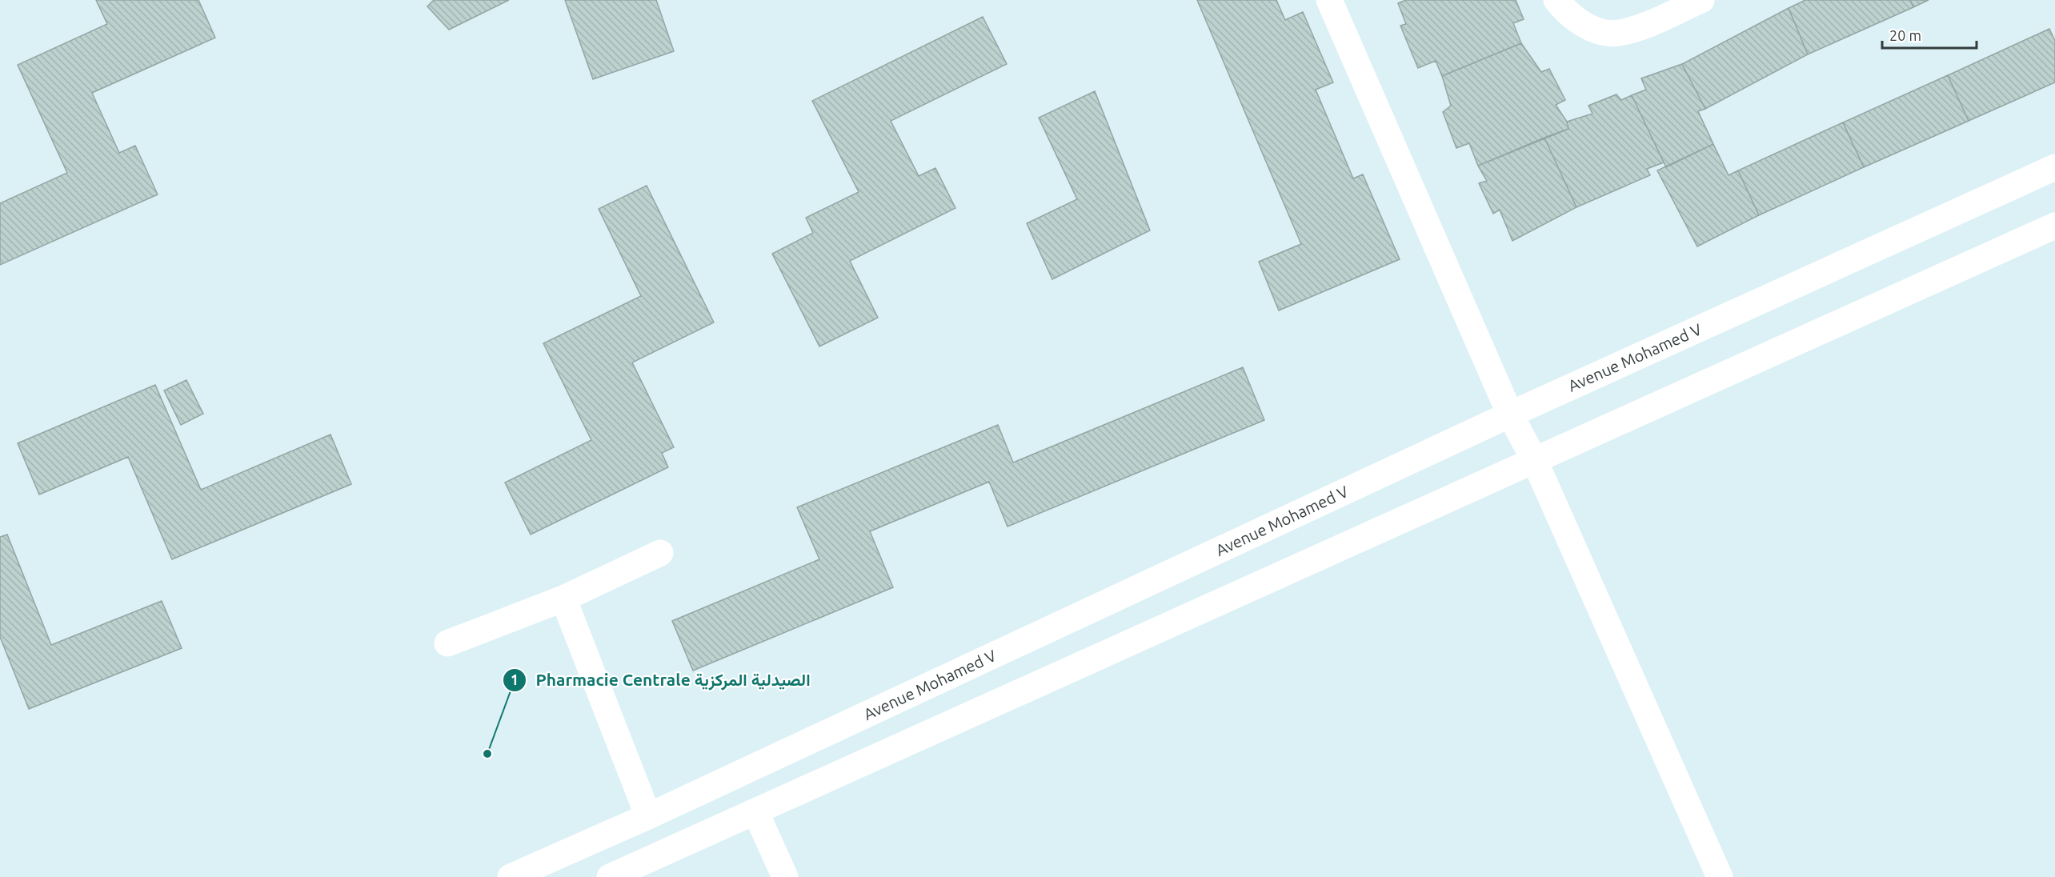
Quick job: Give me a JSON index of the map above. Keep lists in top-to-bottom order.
{
  "streets": {
    "street": ["Avenue Mohamed V"]
  },
  "places": ["Pharmacie Centrale الصيدلية المركزية"],
  "scale_bar": "20 m"
}
